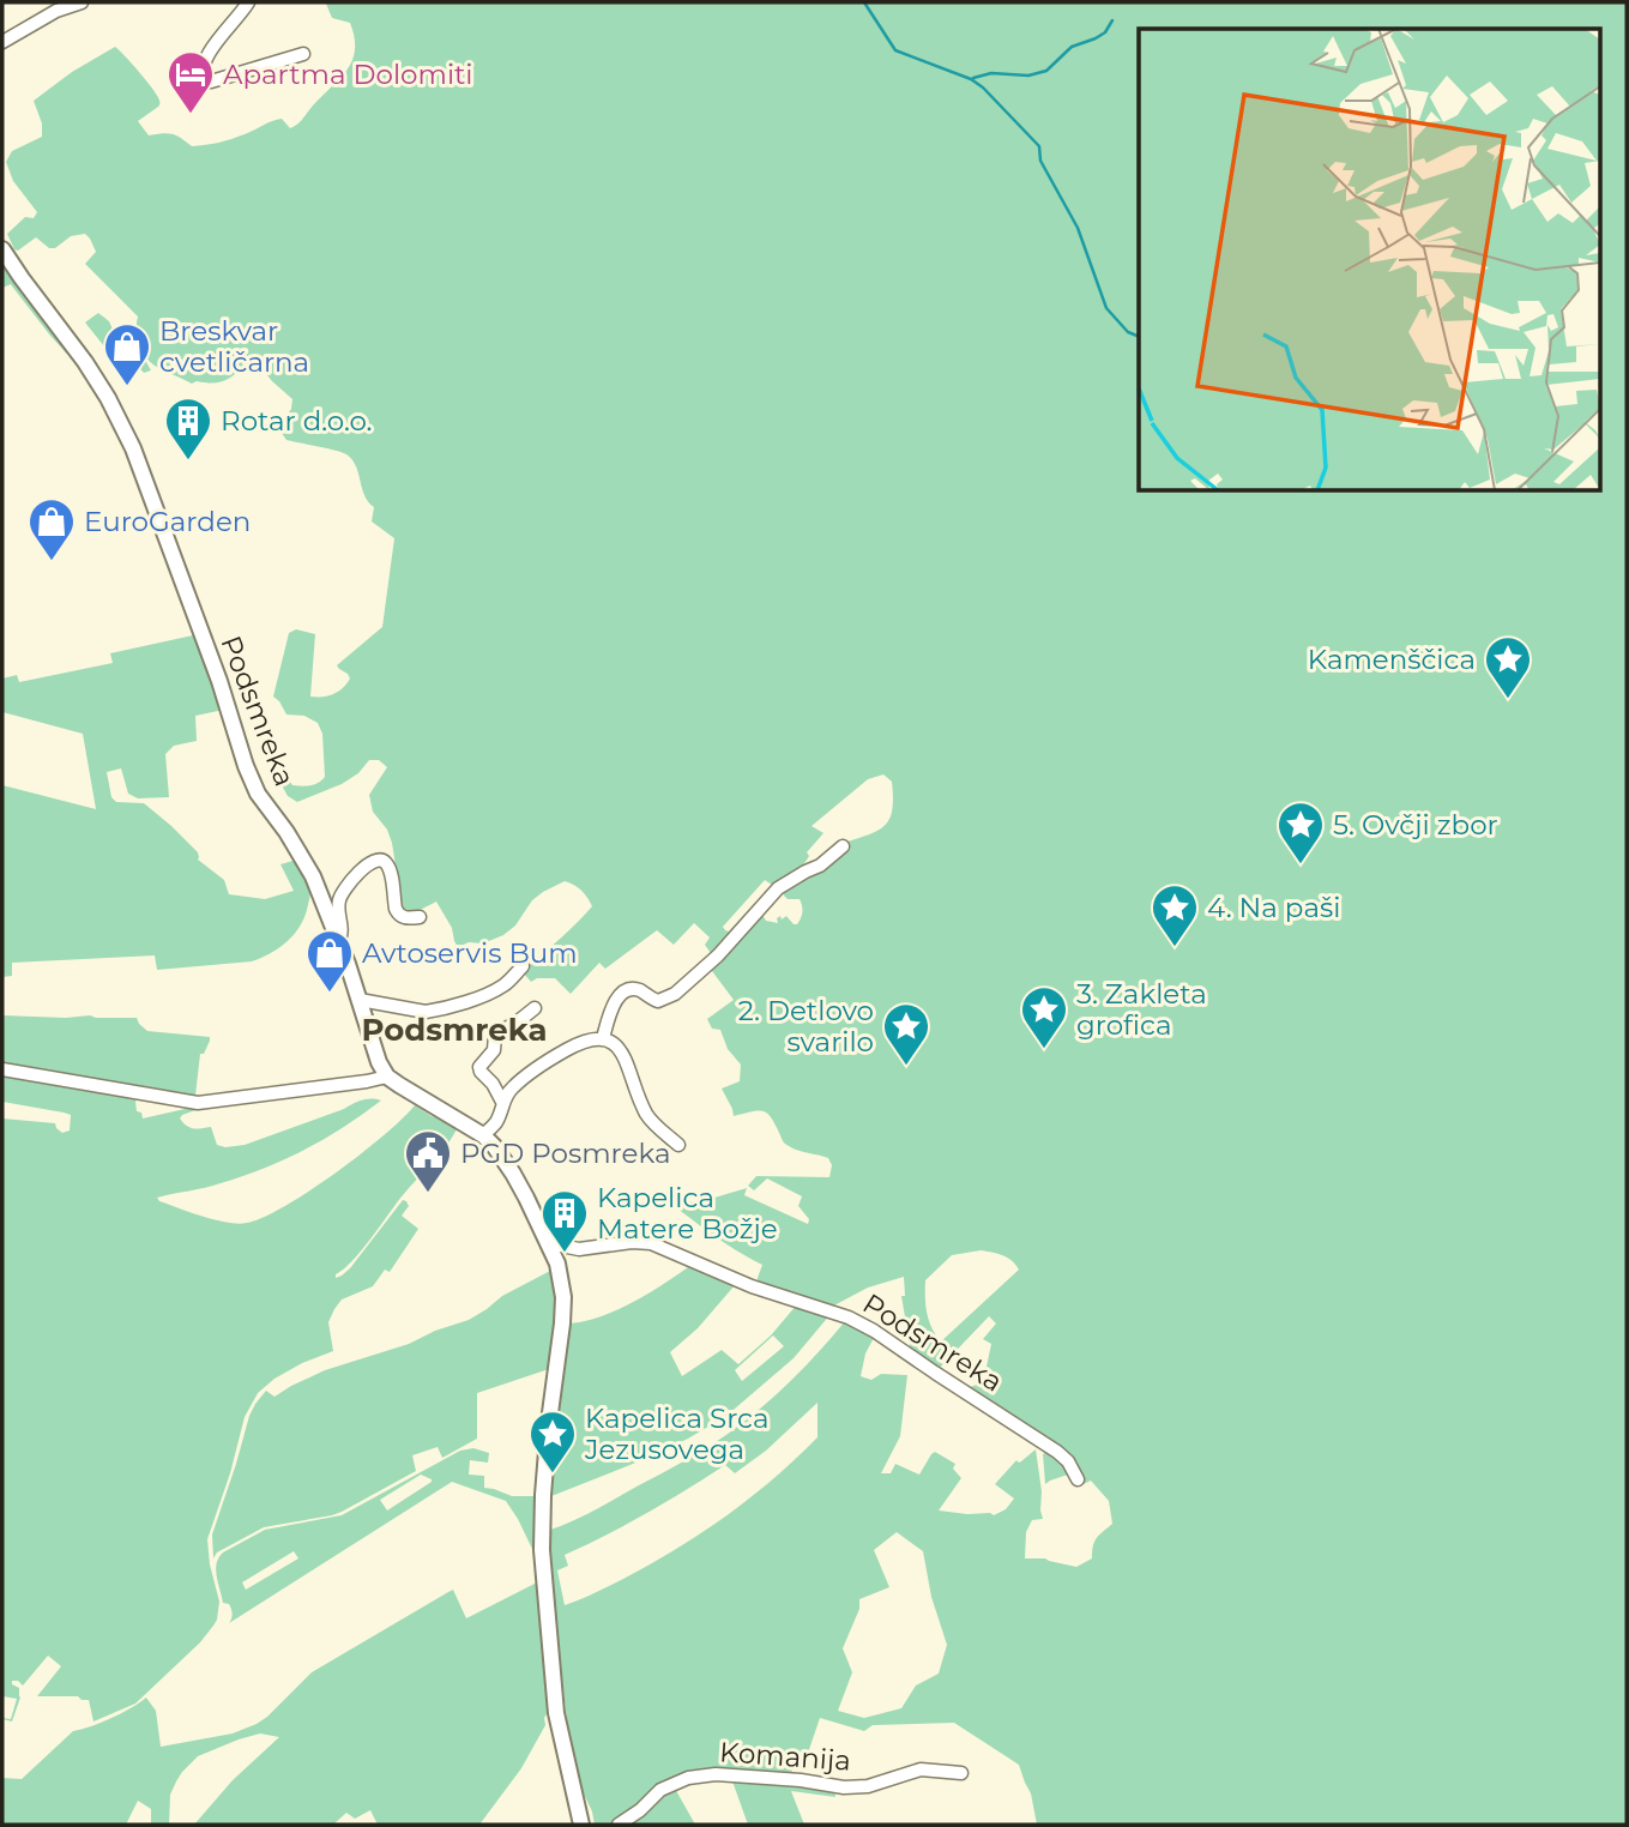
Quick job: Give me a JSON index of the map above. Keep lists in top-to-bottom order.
{
  "streets": {
    "street": ["Podsmreka", "Komanija"]
  },
  "districts": ["Podsmreka"],
  "places": {
    "hotel": ["Apartma Dolomiti"],
    "shop": ["Breskvar cvetličarna", "EuroGarden", "Avtoservis Bum"],
    "building": ["Rotar d.o.o.", "Kapelica Matere Božje"],
    "place": [
      "Kamenščica",
      "5. Ovčji zbor",
      "4. Na paši",
      "3. Zakleta grofica",
      "2. Detlovo svarilo",
      "Kapelica Srca Jezusovega"
    ],
    "public building": ["PGD Posmreka"]
  }
}
